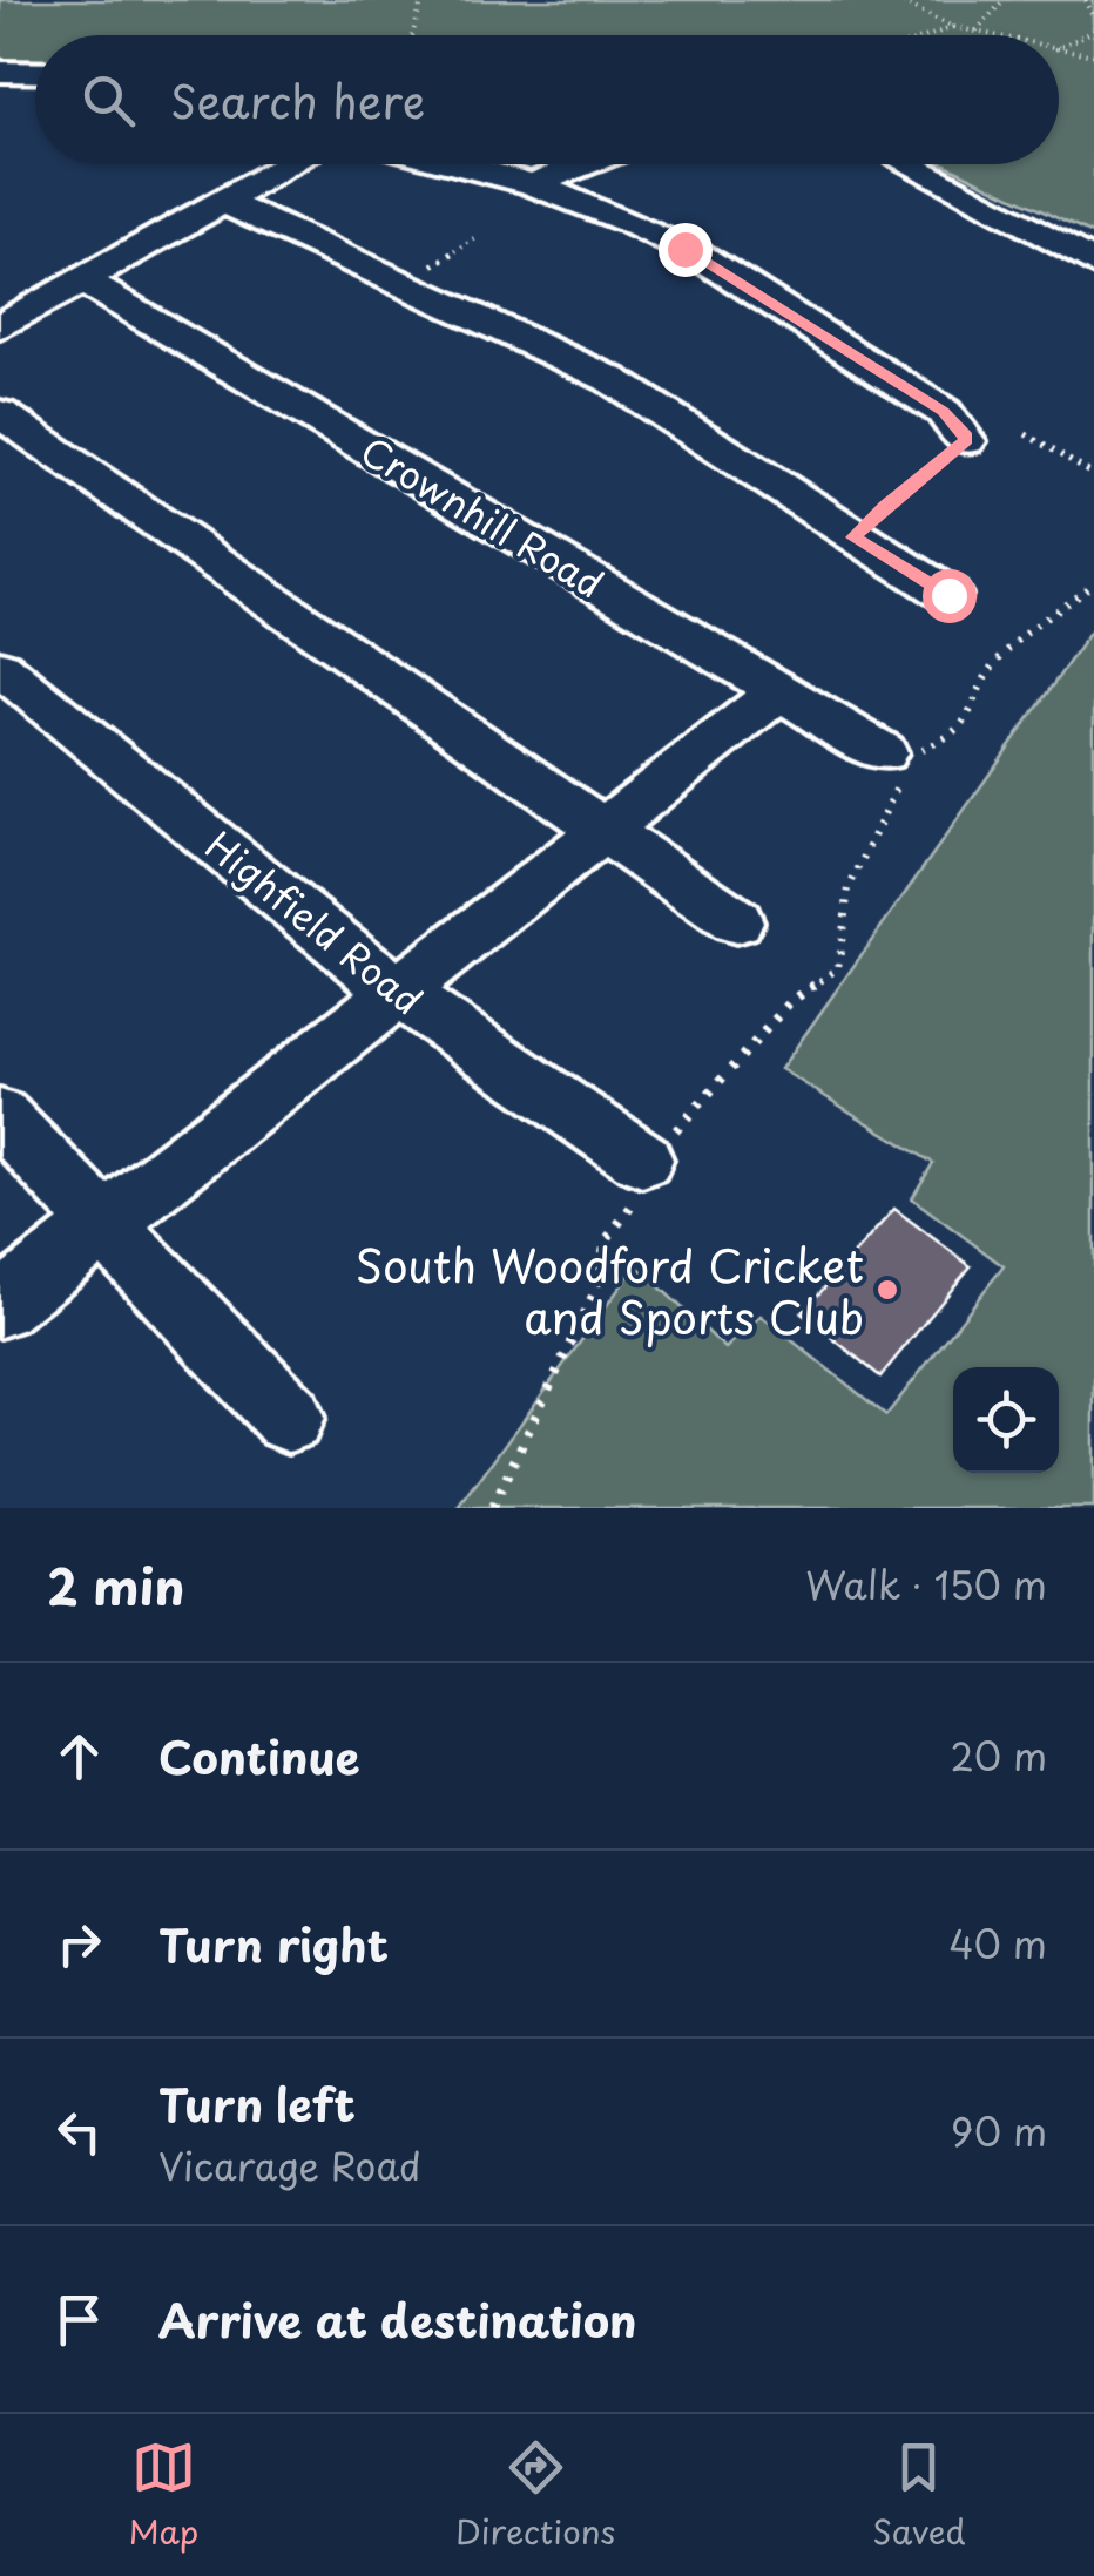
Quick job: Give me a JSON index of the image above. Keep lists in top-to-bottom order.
{
  "streets": {
    "street": ["Crownhill Road", "Highfield Road"]
  },
  "places": ["South Woodford Cricket and Sports Club"],
  "page": {
    "search": "Search here",
    "heading": ["2 min", "Walk · 150 m"],
    "list": [
      ["Continue", "20 m"],
      ["Turn right", "40 m"],
      ["Turn left", "Vicarage Road", "90 m"],
      "Arrive at destination"
    ],
    "nav": ["Map", "Directions", "Saved"]
  }
}
